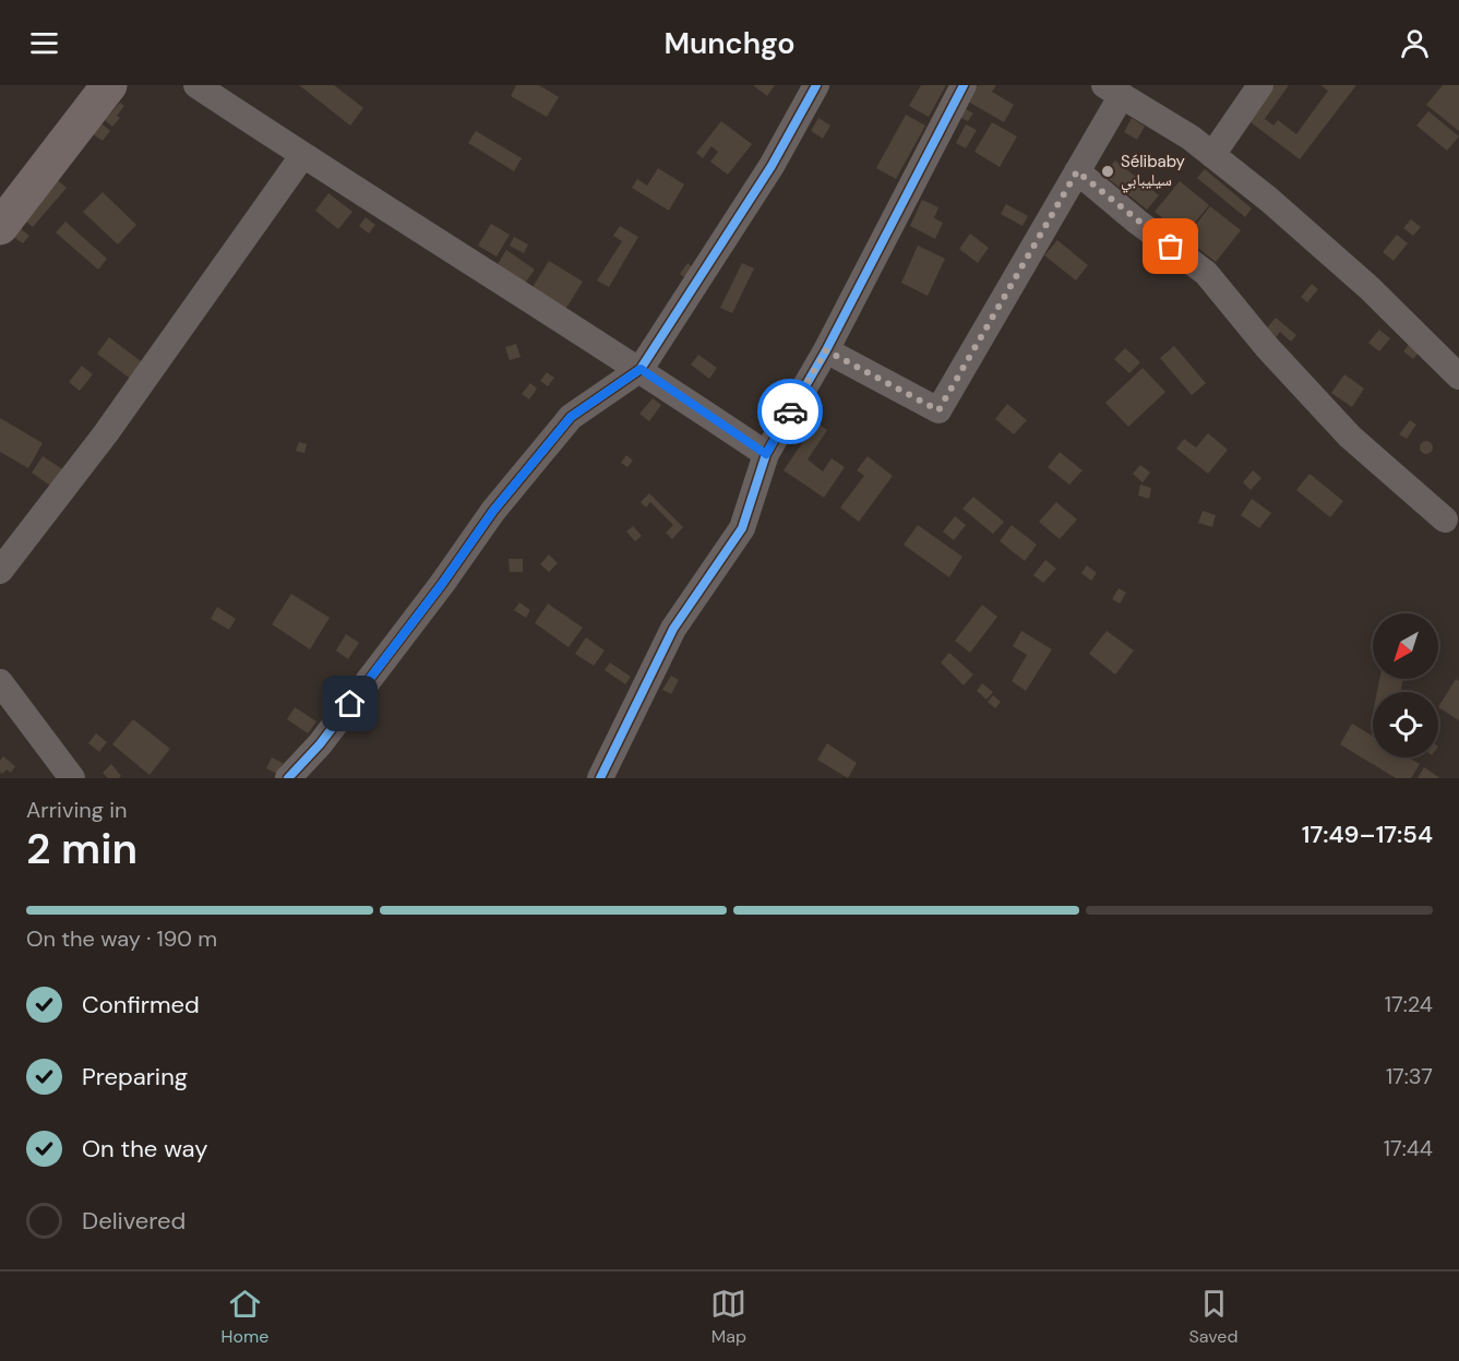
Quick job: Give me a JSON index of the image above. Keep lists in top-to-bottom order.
{
  "places": ["Sélibaby سيليبابي"],
  "north": "bottom left",
  "page": {
    "header": "Munchgo",
    "heading": ["2 min", "Arriving in", "17:49–17:54"],
    "bar": "On the way · 190 m",
    "list": [
      ["Confirmed", "17:24"],
      ["Preparing", "17:37"],
      ["On the way", "17:44"],
      "Delivered"
    ],
    "tabs": ["Home", "Map", "Saved"]
  }
}
